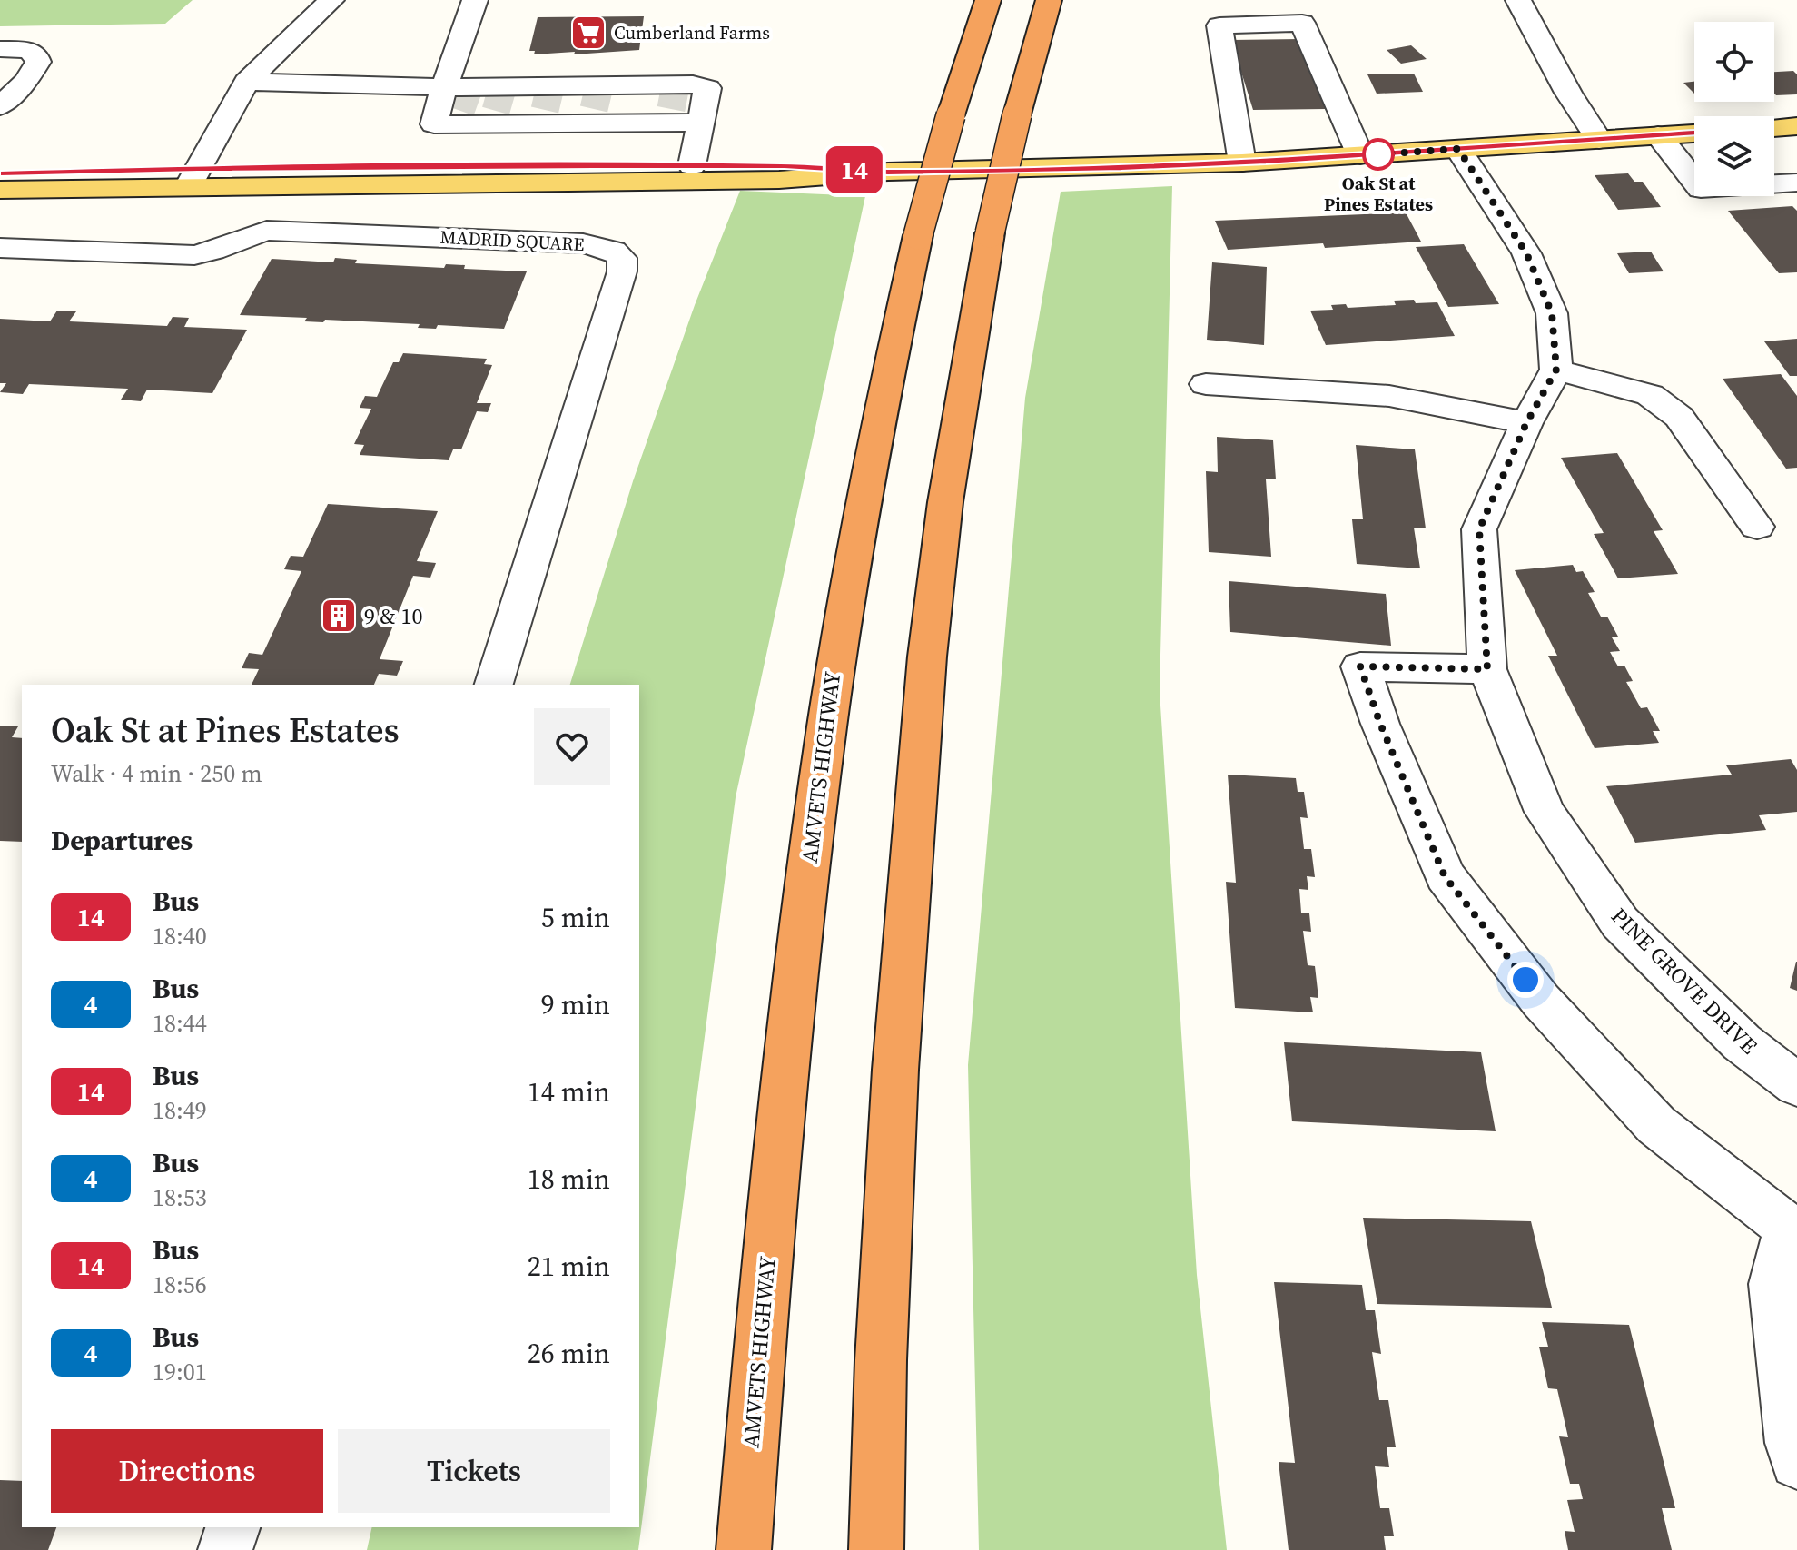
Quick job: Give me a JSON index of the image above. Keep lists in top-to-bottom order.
{
  "streets": {
    "highway": ["AMVETS HIGHWAY"],
    "street": ["MADRID SQUARE", "PINE GROVE DRIVE"]
  },
  "places": {
    "supermarket": ["Cumberland Farms"],
    "other": ["Oak St at Pines Estates"],
    "building": ["9 & 10"]
  },
  "lines": ["bus line 14"],
  "page": {
    "on_map": "14",
    "heading": [
      ["Oak St at Pines Estates", "Walk · 4 min · 250 m"],
      "Departures"
    ],
    "list": [
      {
        "mark": "14",
        "name": "Bus",
        "note": "18:40",
        "value": "5 min"
      },
      {
        "mark": "4",
        "name": "Bus",
        "note": "18:44",
        "value": "9 min"
      },
      {
        "mark": "14",
        "name": "Bus",
        "note": "18:49",
        "value": "14 min"
      },
      {
        "mark": "4",
        "name": "Bus",
        "note": "18:53",
        "value": "18 min"
      },
      {
        "mark": "14",
        "name": "Bus",
        "note": "18:56",
        "value": "21 min"
      },
      {
        "mark": "4",
        "name": "Bus",
        "note": "19:01",
        "value": "26 min"
      }
    ],
    "buttons": ["Directions", "Tickets"]
  }
}
